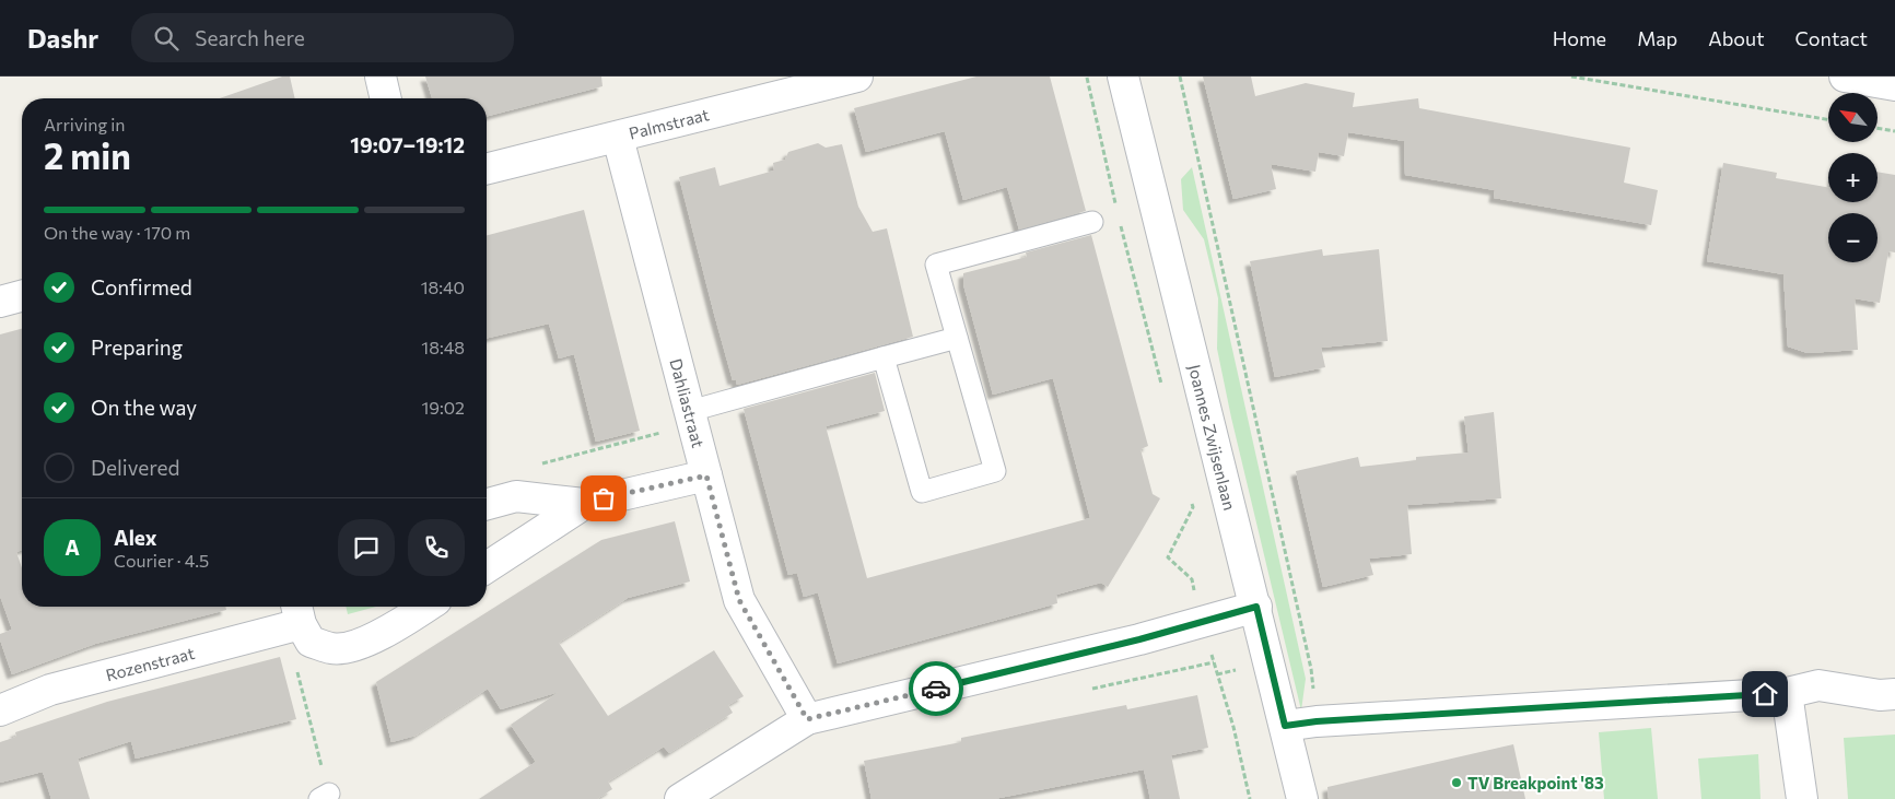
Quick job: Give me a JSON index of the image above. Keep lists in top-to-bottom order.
{
  "streets": {
    "street": [
      "Palmstraat",
      "Dahliastraat",
      "Joannes Zwijsenlaan",
      "Rozenstraat"
    ]
  },
  "crossings": [
    ["Palmstraat", "Dahliastraat"]
  ],
  "places": ["TV Breakpoint '83"],
  "north": "top left",
  "page": {
    "header": "Dashr",
    "search": "Search here",
    "nav": [
      "Home",
      "Map",
      "About",
      "Contact"
    ],
    "map_buttons": ["+", "−"],
    "heading": ["2 min", "Arriving in", "19:07–19:12"],
    "panel": ["Alex", "Courier · 4.5"],
    "bar": "On the way · 170 m",
    "list": [
      ["Confirmed", "18:40"],
      ["Preparing", "18:48"],
      ["On the way", "19:02"],
      "Delivered"
    ],
    "round": "A"
  }
}
